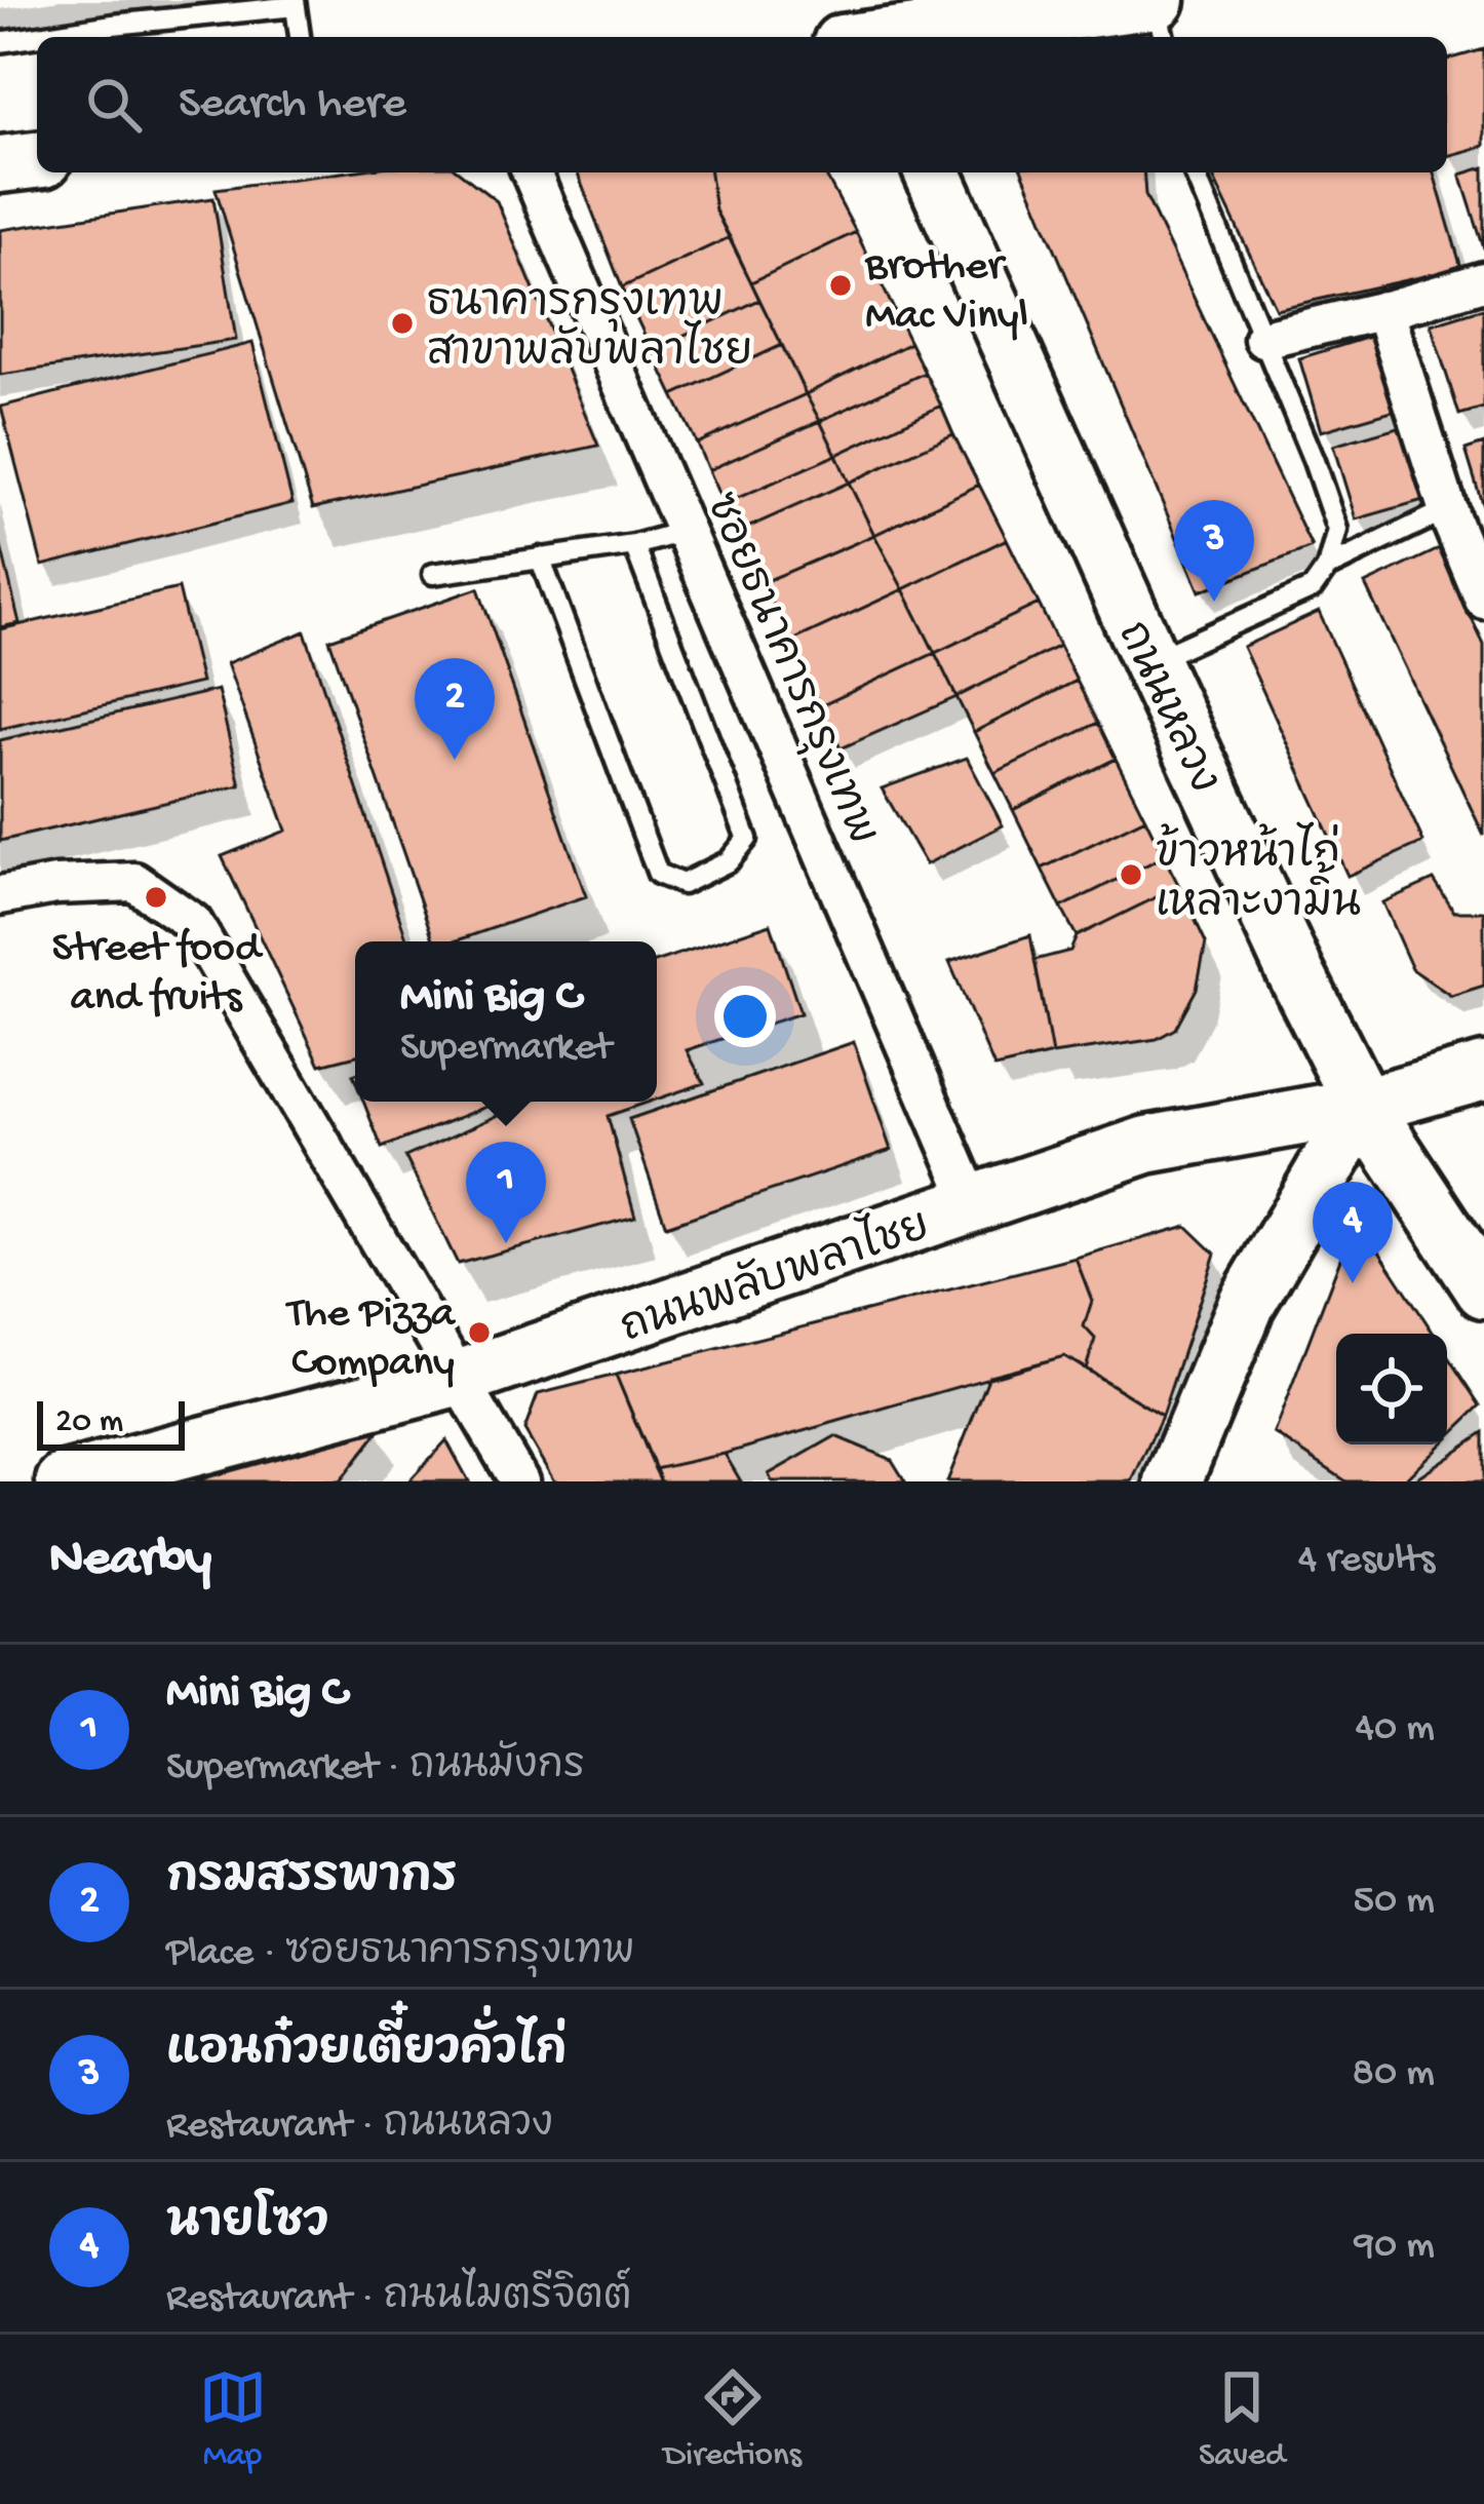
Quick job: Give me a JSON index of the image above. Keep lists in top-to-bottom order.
{
  "streets": {
    "street": ["ซอยธนาคารกรุงเทพ", "ถนนหลวง", "ถนนพลับพลาไชย"]
  },
  "crossings": [
    ["ซอยธนาคารกรุงเทพ", "ถนนพลับพลาไชย"],
    ["ถนนหลวง", "ถนนพลับพลาไชย"]
  ],
  "places": [
    "Brother Mac Vinyl",
    "ธนาคารกรุงเทพ สาขาพลับพลาไชย",
    "ข้าวหน้าไก่ เหลาะงามิ้น",
    "Street food and fruits",
    "The Pizza Company"
  ],
  "scale_bar": "20 m",
  "page": {
    "search": "Search here",
    "pins": [
      "3",
      "2",
      "1",
      "4"
    ],
    "popup": ["Mini Big C", "Supermarket"],
    "scale": "20 m",
    "heading": ["Nearby", "4 results"],
    "list": [
      {
        "mark": "1",
        "name": "Mini Big C",
        "note": "Supermarket · ถนนมังกร",
        "value": "40 m"
      },
      {
        "mark": "2",
        "name": "กรมสรรพากร",
        "note": "Place · ซอยธนาคารกรุงเทพ",
        "value": "50 m"
      },
      {
        "mark": "3",
        "name": "แอนก๋วยเตี๋ยวคั่วไก่",
        "note": "Restaurant · ถนนหลวง",
        "value": "80 m"
      },
      {
        "mark": "4",
        "name": "นายโซว",
        "note": "Restaurant · ถนนไมตรีจิตต์",
        "value": "90 m"
      }
    ],
    "nav": ["Map", "Directions", "Saved"]
  }
}
